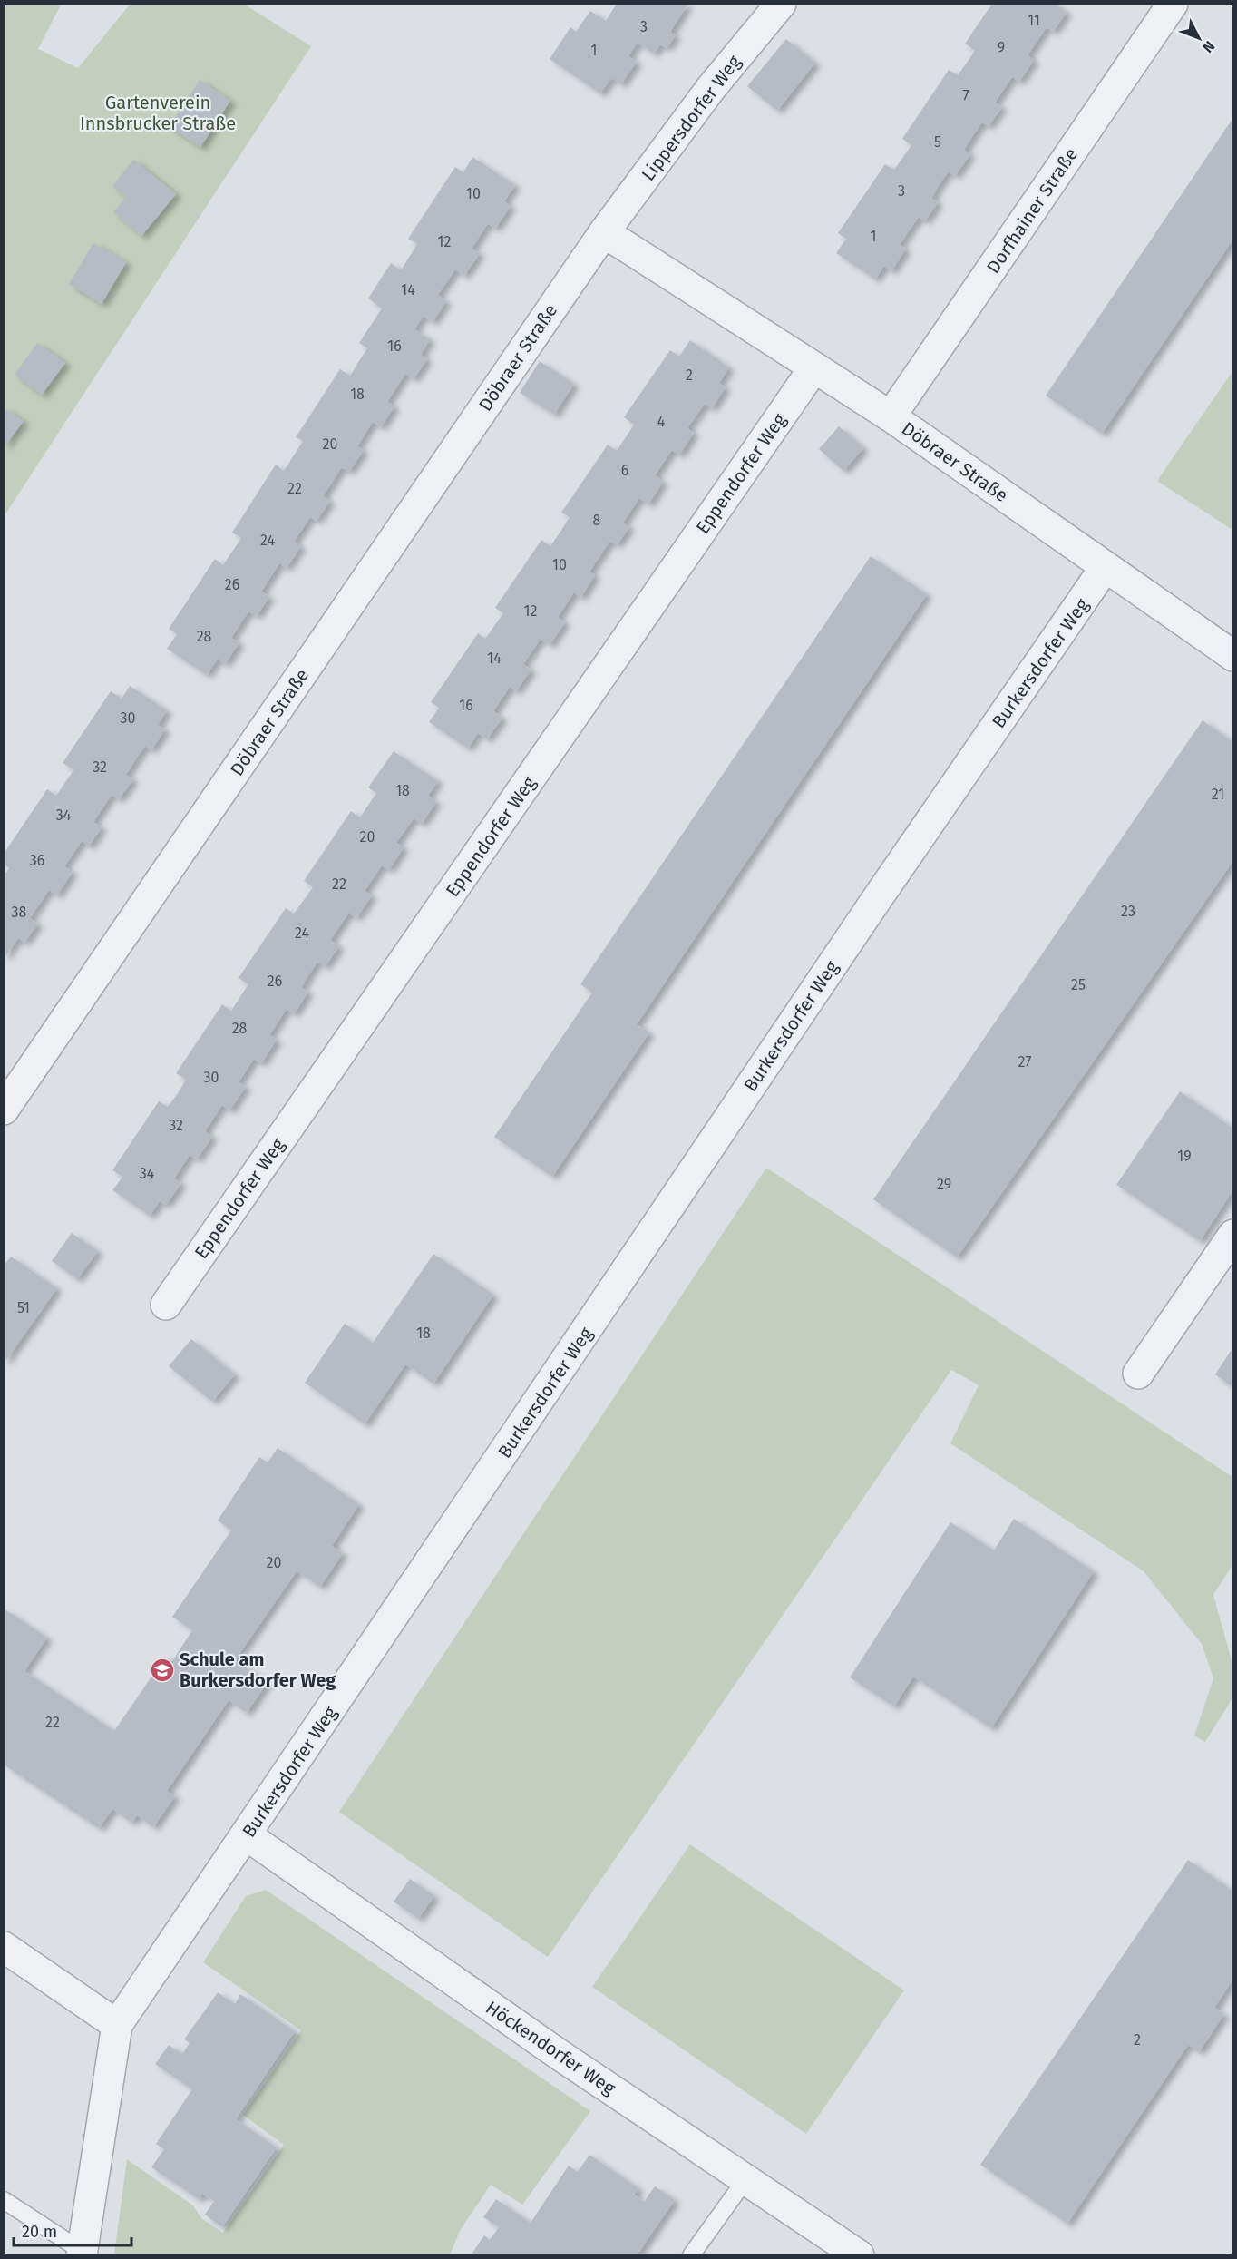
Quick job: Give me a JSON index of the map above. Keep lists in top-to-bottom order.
{
  "streets": {
    "street": [
      "Lippersdorfer Weg",
      "Dorfhainer Straße",
      "Döbraer Straße",
      "Eppendorfer Weg",
      "Burkersdorfer Weg",
      "Höckendorfer Weg"
    ]
  },
  "crossings": [
    ["Lippersdorfer Weg", "Döbraer Straße"],
    ["Dorfhainer Straße", "Döbraer Straße"],
    ["Döbraer Straße", "Eppendorfer Weg"],
    ["Döbraer Straße", "Burkersdorfer Weg"],
    ["Burkersdorfer Weg", "Höckendorfer Weg"]
  ],
  "parks": ["Gartenverein Innsbrucker Straße"],
  "places": {
    "school or university": ["Schule am Burkersdorfer Weg"]
  },
  "house_numbers": [
    "11",
    "3",
    "9",
    "1",
    "7",
    "5",
    "3",
    "10",
    "1",
    "12",
    "14",
    "16",
    "2",
    "18",
    "4",
    "20",
    "6",
    "22",
    "8",
    "24",
    "10",
    "26",
    "12",
    "28",
    "14",
    "16",
    "30",
    "32",
    "18",
    "21",
    "34",
    "20",
    "36",
    "22",
    "23",
    "38",
    "24",
    "26",
    "25",
    "28",
    "27",
    "30",
    "32",
    "19",
    "34",
    "29",
    "51",
    "18",
    "20",
    "22",
    "2"
  ],
  "scale_bar": "20 m",
  "north": "bottom right"
}
